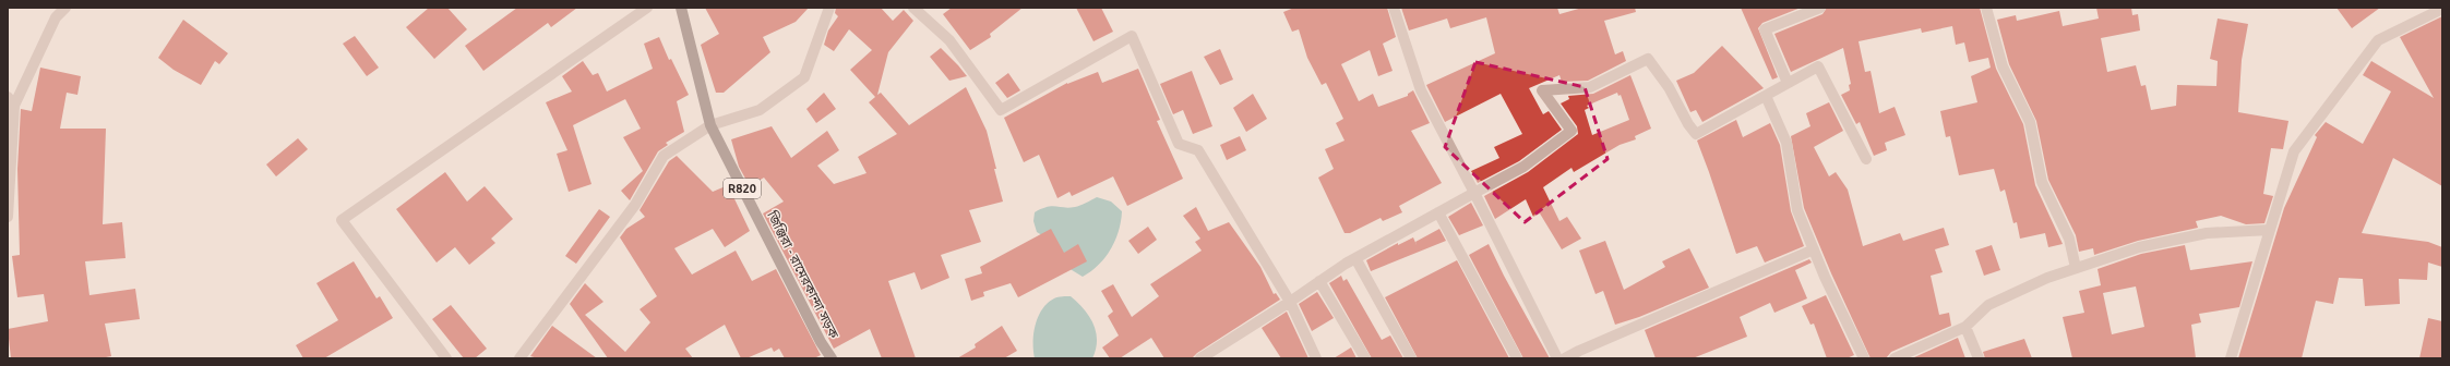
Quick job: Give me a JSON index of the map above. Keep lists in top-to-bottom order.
{
  "streets": {
    "main road": ["R820", "জিঞ্জিরা - রামেরকান্দা সড়ক"]
  }
}
